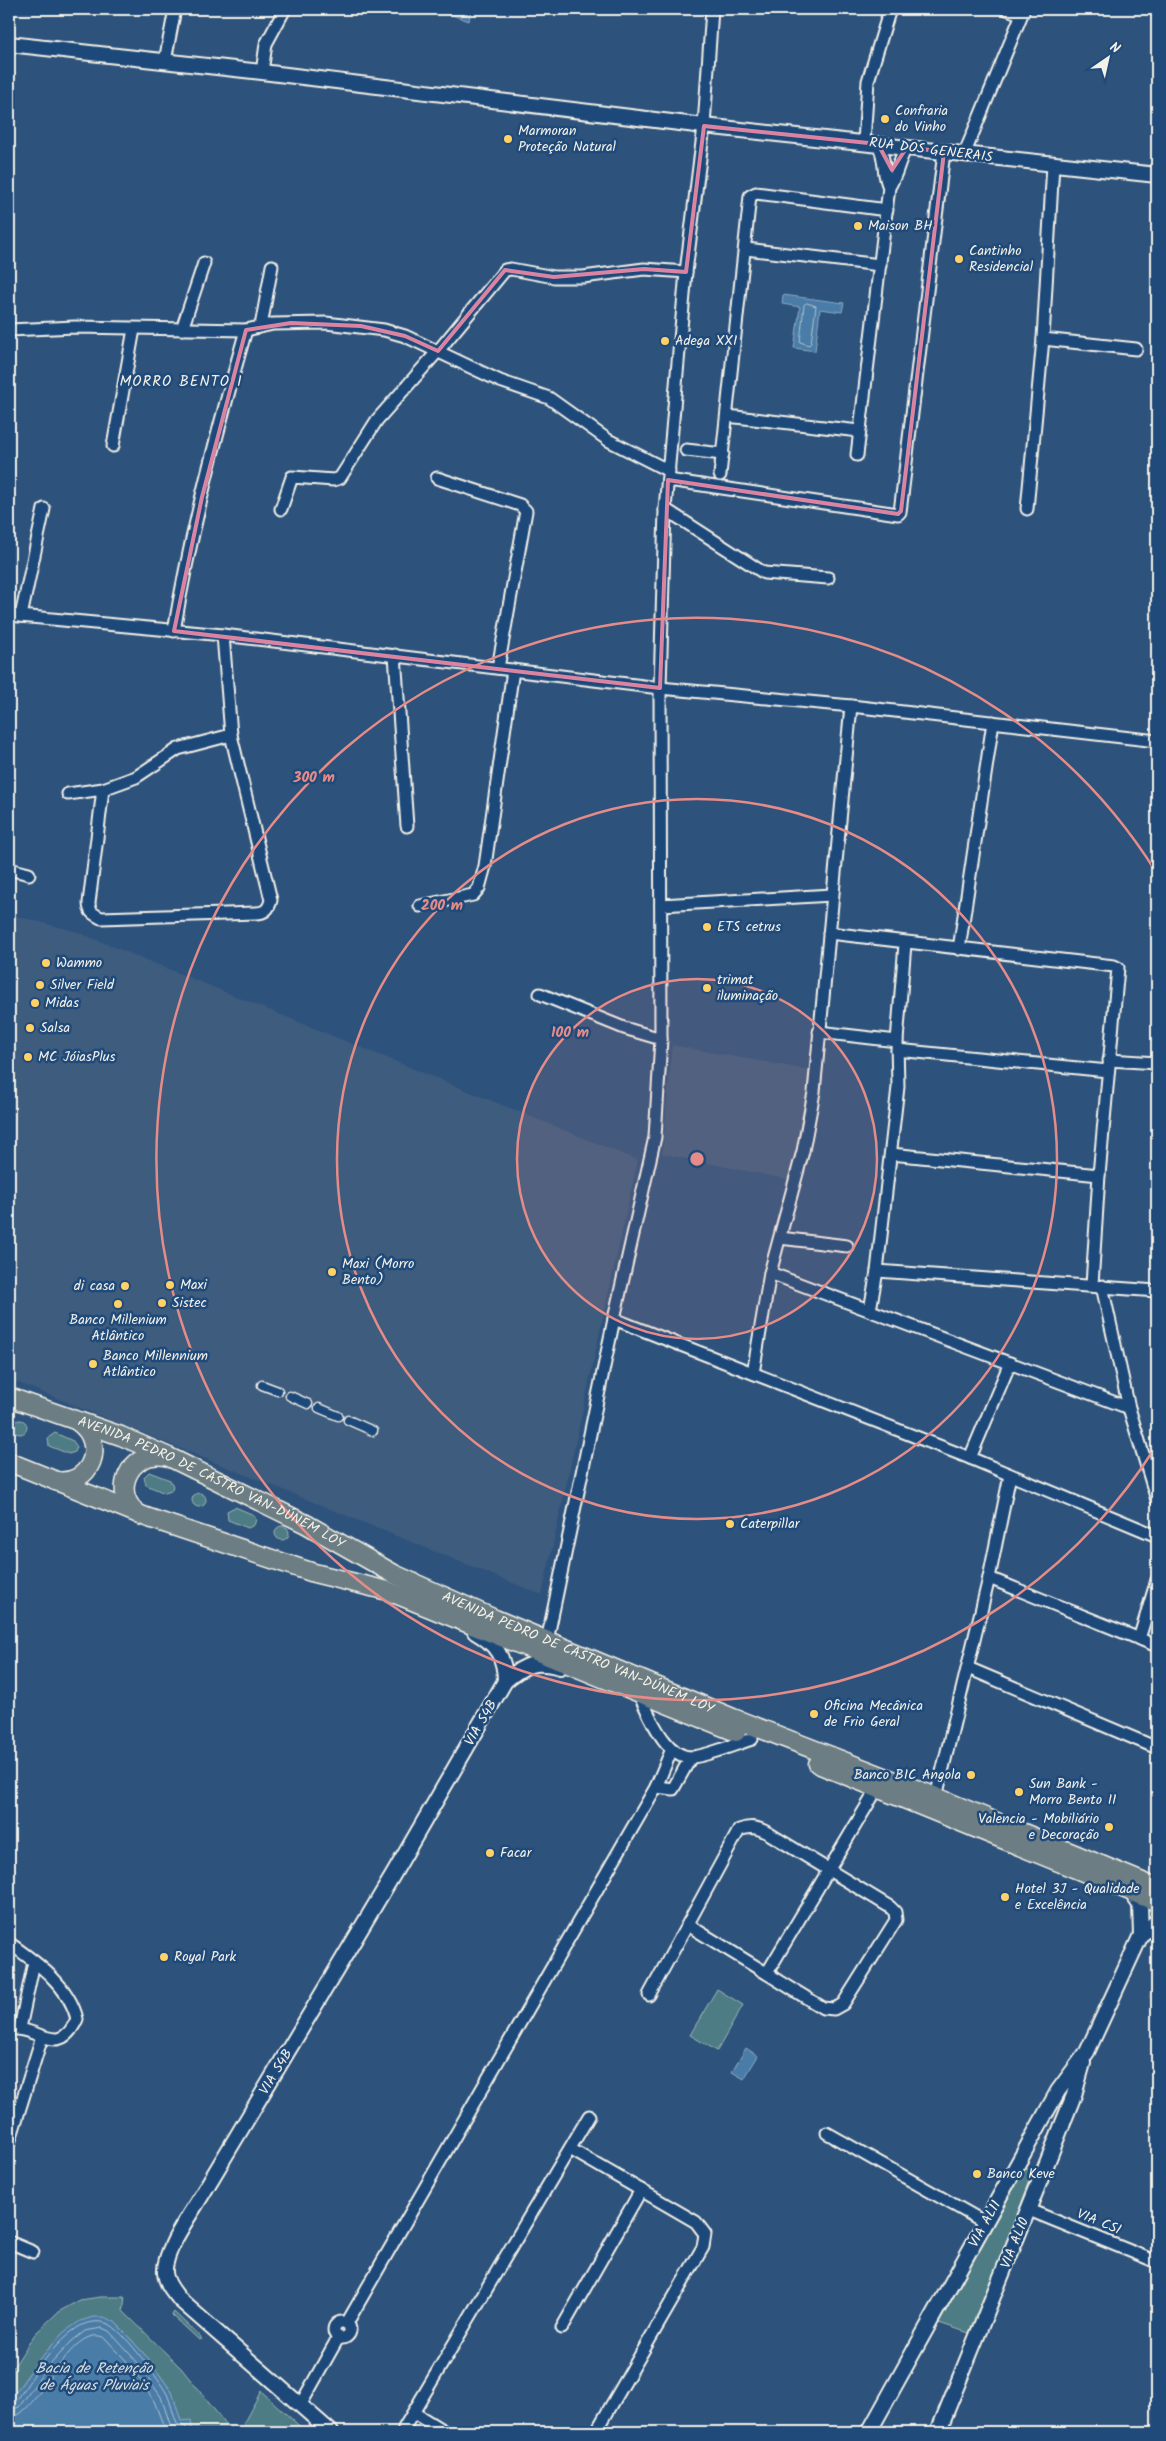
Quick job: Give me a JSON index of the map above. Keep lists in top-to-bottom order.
{
  "streets": {
    "highway": ["AVENIDA PEDRO DE CASTRO VAN-DÚNEM LOY"],
    "street": [
      "RUA DOS GENERAIS",
      "VIA S4B",
      "VIA CS1",
      "VIA AL11",
      "VIA AL10"
    ]
  },
  "crossings": [
    ["AVENIDA PEDRO DE CASTRO VAN-DÚNEM LOY", "VIA AL11"],
    ["VIA CS1", "VIA AL10"],
    ["VIA AL11", "VIA AL10"]
  ],
  "districts": ["MORRO BENTO I"],
  "water": ["Bacia de Retenção de Águas Pluviais"],
  "places": [
    "Confraria do Vinho",
    "Marmoran Proteção Natural",
    "Maison BH",
    "Cantinho Residencial",
    "Adega XXI",
    "ETS cetrus",
    "Wammo",
    "Silver Field",
    "trimat iluminação",
    "Midas",
    "Salsa",
    "MC JóiasPlus",
    "Maxi (Morro Bento)",
    "Maxi",
    "di casa",
    "Sistec",
    "Banco Millenium Atlântico",
    "Banco Millennium Atlântico",
    "Caterpillar",
    "Oficina Mecânica de Frio Geral",
    "Banco BIC Angola",
    "Sun Bank - Morro Bento II",
    "Valencia - Mobiliário e Decoração",
    "Facar",
    "Hotel 3J - Qualidade e Excelência",
    "Royal Park",
    "Banco Keve"
  ],
  "north": "top right",
  "rings": ["300 m", "200 m", "100 m"]
}
